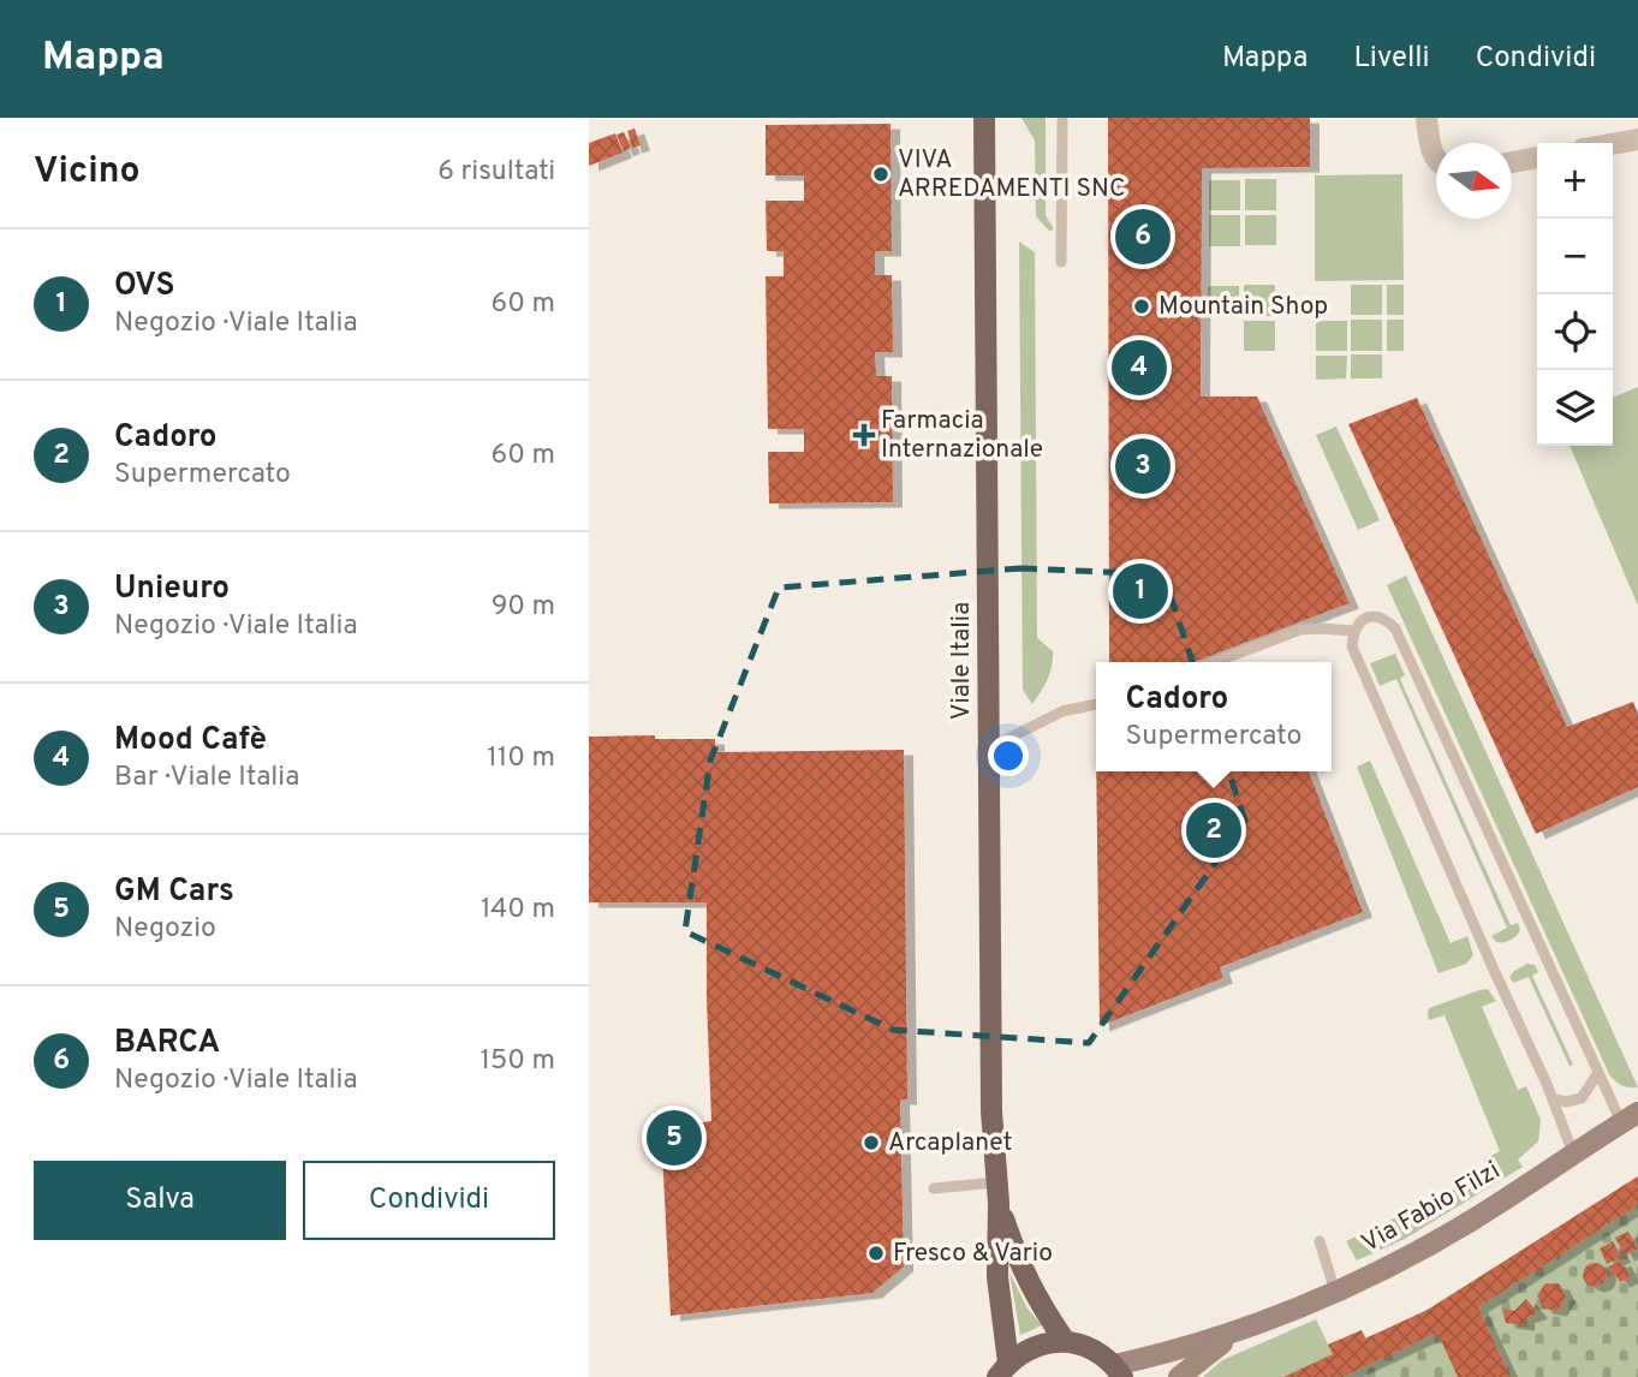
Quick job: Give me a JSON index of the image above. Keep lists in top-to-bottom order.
{
  "streets": {
    "main road": ["Viale Italia"],
    "street": ["Via Fabio Filzi"]
  },
  "places": {
    "other": [
      "VIVA ARREDAMENTI SNC",
      "Mountain Shop",
      "Arcaplanet",
      "Fresco & Vario"
    ],
    "health": ["Farmacia Internazionale"]
  },
  "north": "right",
  "page": {
    "header": "Mappa",
    "nav": ["Mappa", "Livelli", "Condividi"],
    "heading": ["Vicino", "6 risultati"],
    "map_buttons": ["+", "−"],
    "pins": [
      "6",
      "4",
      "3",
      "1",
      "2",
      "5"
    ],
    "list": [
      {
        "mark": "1",
        "name": "OVS",
        "note": "Negozio · Viale Italia",
        "value": "60 m"
      },
      {
        "mark": "2",
        "name": "Cadoro",
        "note": "Supermercato",
        "value": "60 m"
      },
      {
        "mark": "3",
        "name": "Unieuro",
        "note": "Negozio · Viale Italia",
        "value": "90 m"
      },
      {
        "mark": "4",
        "name": "Mood Cafè",
        "note": "Bar · Viale Italia",
        "value": "110 m"
      },
      {
        "mark": "5",
        "name": "GM Cars",
        "note": "Negozio",
        "value": "140 m"
      },
      {
        "mark": "6",
        "name": "BARCA",
        "note": "Negozio · Viale Italia",
        "value": "150 m"
      }
    ],
    "popup": ["Cadoro", "Supermercato"],
    "buttons": ["Salva", "Condividi"]
  }
}
